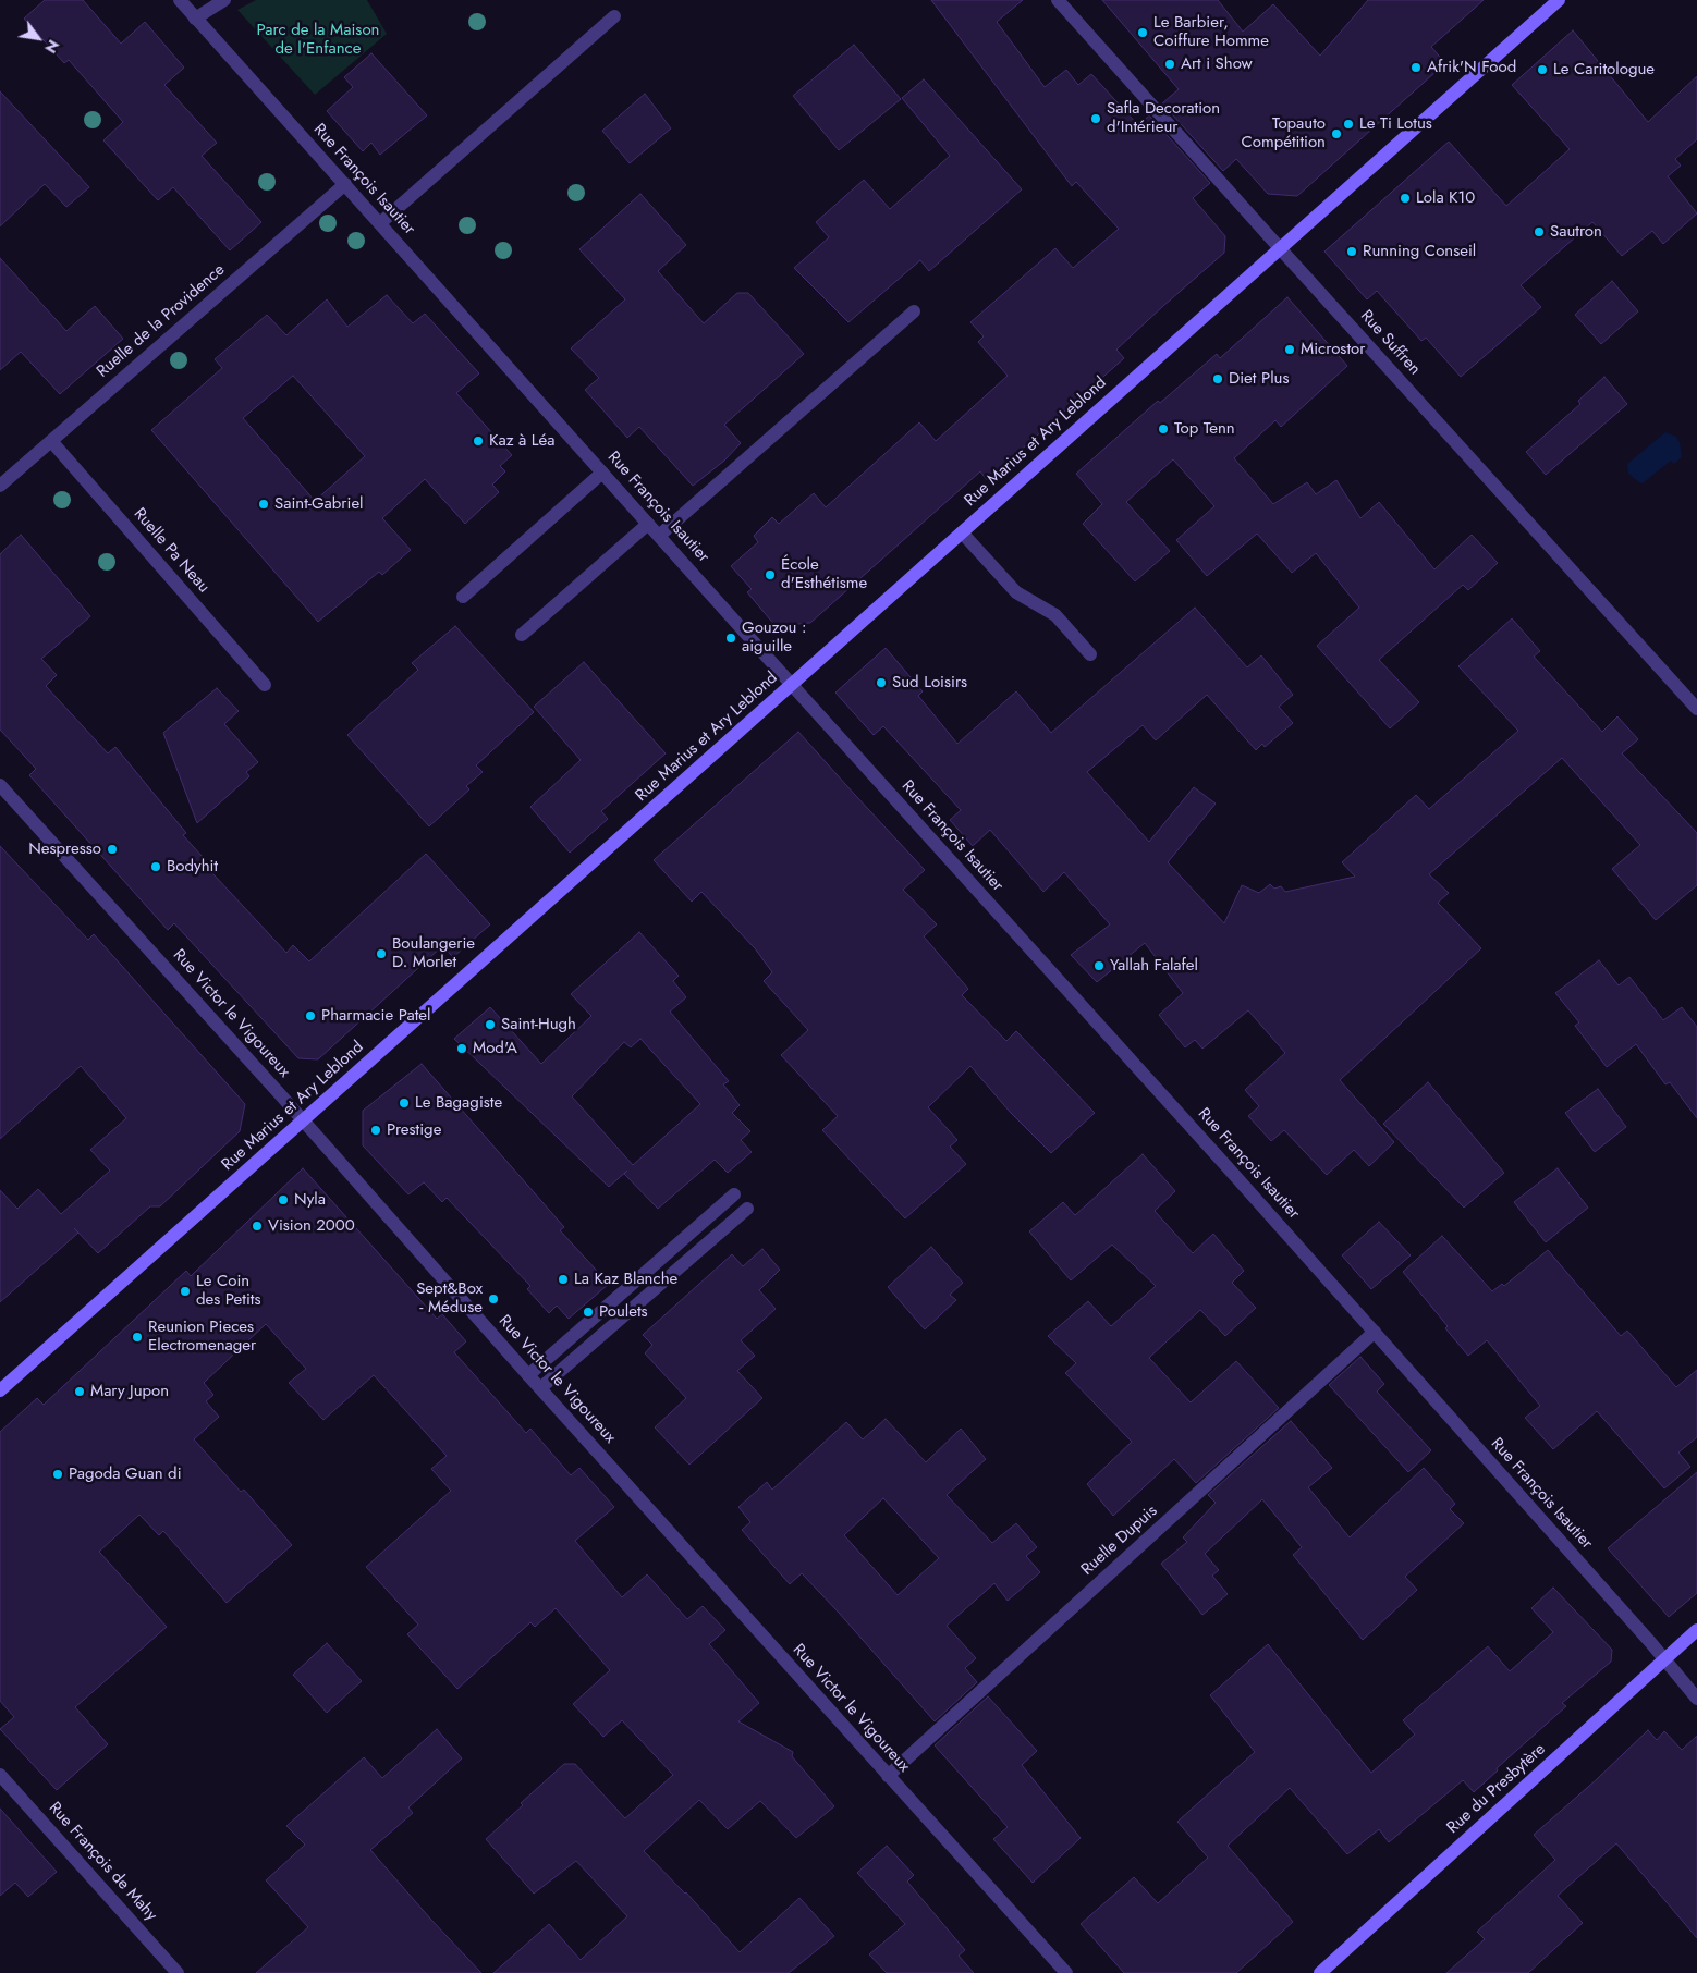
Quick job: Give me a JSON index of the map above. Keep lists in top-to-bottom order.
{
  "streets": {
    "street": [
      "Rue François Isautier",
      "Ruelle de la Providence",
      "Rue Suffren",
      "Rue Marius et Ary Leblond",
      "Ruelle Pa Neau",
      "Rue Victor le Vigoureux",
      "Ruelle Dupuis",
      "Rue du Presbytère",
      "Rue François de Mahy"
    ]
  },
  "crossings": [
    ["Rue François Isautier", "Ruelle de la Providence"],
    ["Rue François Isautier", "Rue Marius et Ary Leblond"],
    ["Rue François Isautier", "Ruelle Dupuis"],
    ["Rue François Isautier", "Rue du Presbytère"],
    ["Ruelle de la Providence", "Ruelle Pa Neau"],
    ["Rue Suffren", "Rue Marius et Ary Leblond"],
    ["Rue Marius et Ary Leblond", "Rue Victor le Vigoureux"],
    ["Rue Victor le Vigoureux", "Ruelle Dupuis"]
  ],
  "parks": ["Parc de la Maison de l'Enfance"],
  "places": [
    "Le Barbier, Coiffure Homme",
    "Art i Show",
    "Afrik'N Food",
    "Le Caritologue",
    "Safla Decoration d'Intérieur",
    "Le Ti Lotus",
    "Topauto Compétition",
    "Lola K10",
    "Sautron",
    "Running Conseil",
    "Microstor",
    "Diet Plus",
    "Top Tenn",
    "Kaz à Léa",
    "Saint-Gabriel",
    "École d'Esthétisme",
    "Gouzou : aiguille",
    "Sud Loisirs",
    "Nespresso",
    "Bodyhit",
    "Boulangerie D. Morlet",
    "Yallah Falafel",
    "Pharmacie Patel",
    "Saint-Hugh",
    "Mod'A",
    "Le Bagagiste",
    "Prestige",
    "Nyla",
    "Vision 2000",
    "La Kaz Blanche",
    "Le Coin des Petits",
    "Sept&Box - Méduse",
    "Poulets",
    "Reunion Pieces Electromenager",
    "Mary Jupon",
    "Pagoda Guan di"
  ],
  "north": "bottom right"
}
